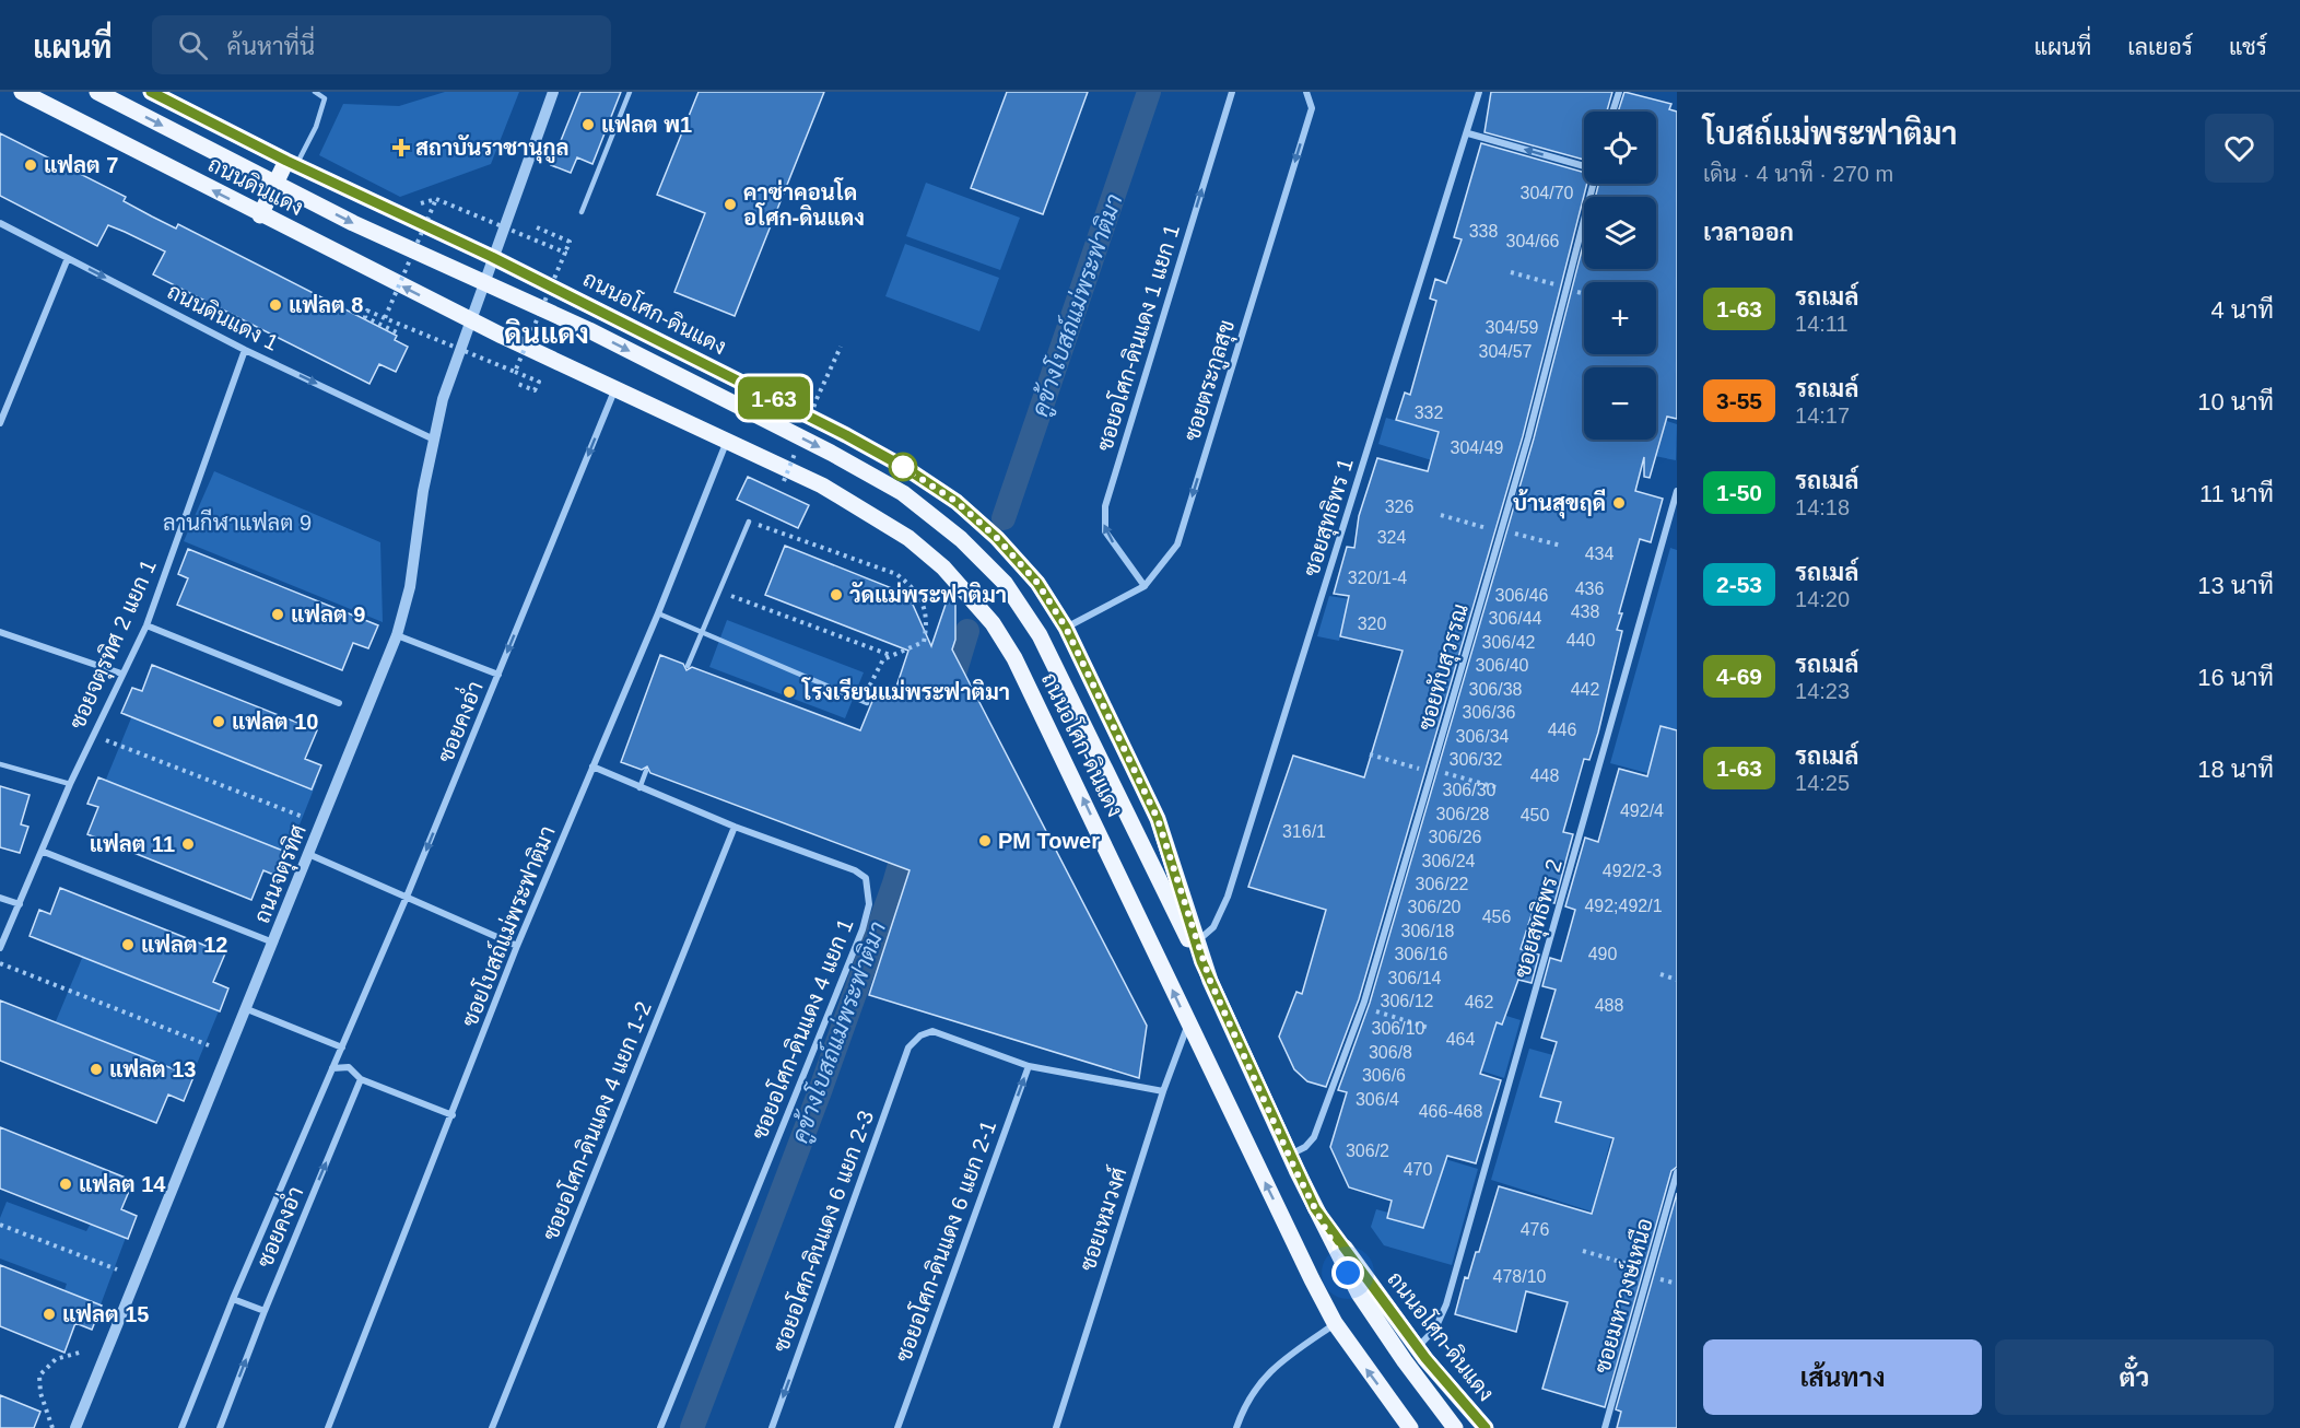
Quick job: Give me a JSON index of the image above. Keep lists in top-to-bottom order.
{
  "streets": {
    "main road": ["ถนนดินแดง", "ถนนอโศก-ดินแดง"],
    "street": [
      "ถนนดินแดง 1",
      "ซอยอโศก-ดินแดง 1 แยก 1",
      "ซอยตระกูลสุข",
      "ซอยสุทธิพร 1",
      "ซอยจตุรทิศ 2 แยก 1",
      "ซอยทับสุวรรณ",
      "ซอยคงอ่ำ",
      "ถนนจตุรทิศ",
      "ซอยสุทธิพร 2",
      "ซอยโบสถ์แม่พระฟาติมา",
      "ซอยอโศก-ดินแดง 4 แยก 1",
      "ซอยอโศก-ดินแดง 4 แยก 1-2",
      "ซอยเหมวงศ์",
      "ซอยอโศก-ดินแดง 6 แยก 2-3",
      "ซอยอโศก-ดินแดง 6 แยก 2-1",
      "ซอยมหาวงษ์เหนือ"
    ]
  },
  "crossings": [
    ["ถนนดินแดง", "ถนนอโศก-ดินแดง"],
    ["ถนนดินแดง", "ซอยสุทธิพร 1"],
    ["ถนนดินแดง", "ถนนจตุรทิศ"],
    ["ถนนอโศก-ดินแดง", "ซอยตระกูลสุข"],
    ["ถนนอโศก-ดินแดง", "ซอยสุทธิพร 1"],
    ["ถนนอโศก-ดินแดง", "ซอยทับสุวรรณ"],
    ["ถนนอโศก-ดินแดง", "ซอยคงอ่ำ"],
    ["ถนนอโศก-ดินแดง", "ถนนจตุรทิศ"],
    ["ถนนอโศก-ดินแดง", "ซอยสุทธิพร 2"],
    ["ถนนอโศก-ดินแดง", "ซอยโบสถ์แม่พระฟาติมา"],
    ["ถนนอโศก-ดินแดง", "ซอยเหมวงศ์"],
    ["ถนนดินแดง 1", "ซอยจตุรทิศ 2 แยก 1"],
    ["ถนนดินแดง 1", "ถนนจตุรทิศ"],
    ["ซอยอโศก-ดินแดง 1 แยก 1", "ซอยตระกูลสุข"],
    ["ซอยสุทธิพร 1", "ซอยทับสุวรรณ"],
    ["ซอยโบสถ์แม่พระฟาติมา", "ซอยอโศก-ดินแดง 4 แยก 1"],
    ["ซอยอโศก-ดินแดง 4 แยก 1", "ซอยอโศก-ดินแดง 4 แยก 1-2"],
    ["ซอยอโศก-ดินแดง 6 แยก 2-3", "ซอยอโศก-ดินแดง 6 แยก 2-1"]
  ],
  "one_way": [
    "ถนนดินแดง 1",
    "ซอยอโศก-ดินแดง 1 แยก 1",
    "ซอยตระกูลสุข",
    "ซอยอโศก-ดินแดง 6 แยก 2-3",
    "ซอยอโศก-ดินแดง 6 แยก 2-1"
  ],
  "districts": ["ดินแดง"],
  "water": ["คูข้างโบสถ์แม่พระฟาติมา"],
  "parks": ["ลานกีฬาแฟลต 9"],
  "places": {
    "other": [
      "แฟลต พ1",
      "แฟลต 7",
      "คาซ่าคอนโด อโศก-ดินแดง",
      "แฟลต 8",
      "บ้านสุขฤดี",
      "วัดแม่พระฟาติมา",
      "แฟลต 9",
      "โรงเรียนแม่พระฟาติมา",
      "แฟลต 10",
      "PM Tower",
      "แฟลต 11",
      "แฟลต 12",
      "แฟลต 13",
      "แฟลต 14",
      "แฟลต 15"
    ],
    "health": ["สถาบันราชานุกูล"]
  },
  "lines": ["bus line 1-63"],
  "house_numbers": [
    "304/70",
    "338",
    "304/66",
    "304/59",
    "304/57",
    "332",
    "304/49",
    "326",
    "324",
    "434",
    "320/1-4",
    "436",
    "306/46",
    "438",
    "306/44",
    "320",
    "440",
    "306/42",
    "306/40",
    "306/38",
    "442",
    "306/36",
    "446",
    "306/34",
    "306/32",
    "448",
    "306/30",
    "492/4",
    "306/28",
    "450",
    "316/1",
    "306/26",
    "306/24",
    "492/2-3",
    "306/22",
    "492;492/1",
    "306/20",
    "456",
    "306/18",
    "306/16",
    "490",
    "306/14",
    "306/12",
    "462",
    "488",
    "306/10",
    "464",
    "306/8",
    "306/6",
    "306/4",
    "466-468",
    "306/2",
    "470",
    "476",
    "478/10"
  ],
  "page": {
    "header": "แผนที่",
    "search": "ค้นหาที่นี่",
    "nav": ["แผนที่", "เลเยอร์", "แชร์"],
    "on_map": "1-63",
    "heading": [
      ["โบสถ์แม่พระฟาติมา", "เดิน · 4 นาที · 270 m"],
      "เวลาออก"
    ],
    "map_buttons": ["+", "−"],
    "list": [
      {
        "mark": "1-63",
        "name": "รถเมล์",
        "note": "14:11",
        "value": "4 นาที"
      },
      {
        "mark": "3-55",
        "name": "รถเมล์",
        "note": "14:17",
        "value": "10 นาที"
      },
      {
        "mark": "1-50",
        "name": "รถเมล์",
        "note": "14:18",
        "value": "11 นาที"
      },
      {
        "mark": "2-53",
        "name": "รถเมล์",
        "note": "14:20",
        "value": "13 นาที"
      },
      {
        "mark": "4-69",
        "name": "รถเมล์",
        "note": "14:23",
        "value": "16 นาที"
      },
      {
        "mark": "1-63",
        "name": "รถเมล์",
        "note": "14:25",
        "value": "18 นาที"
      }
    ],
    "buttons": ["เส้นทาง", "ตั๋ว"]
  }
}
